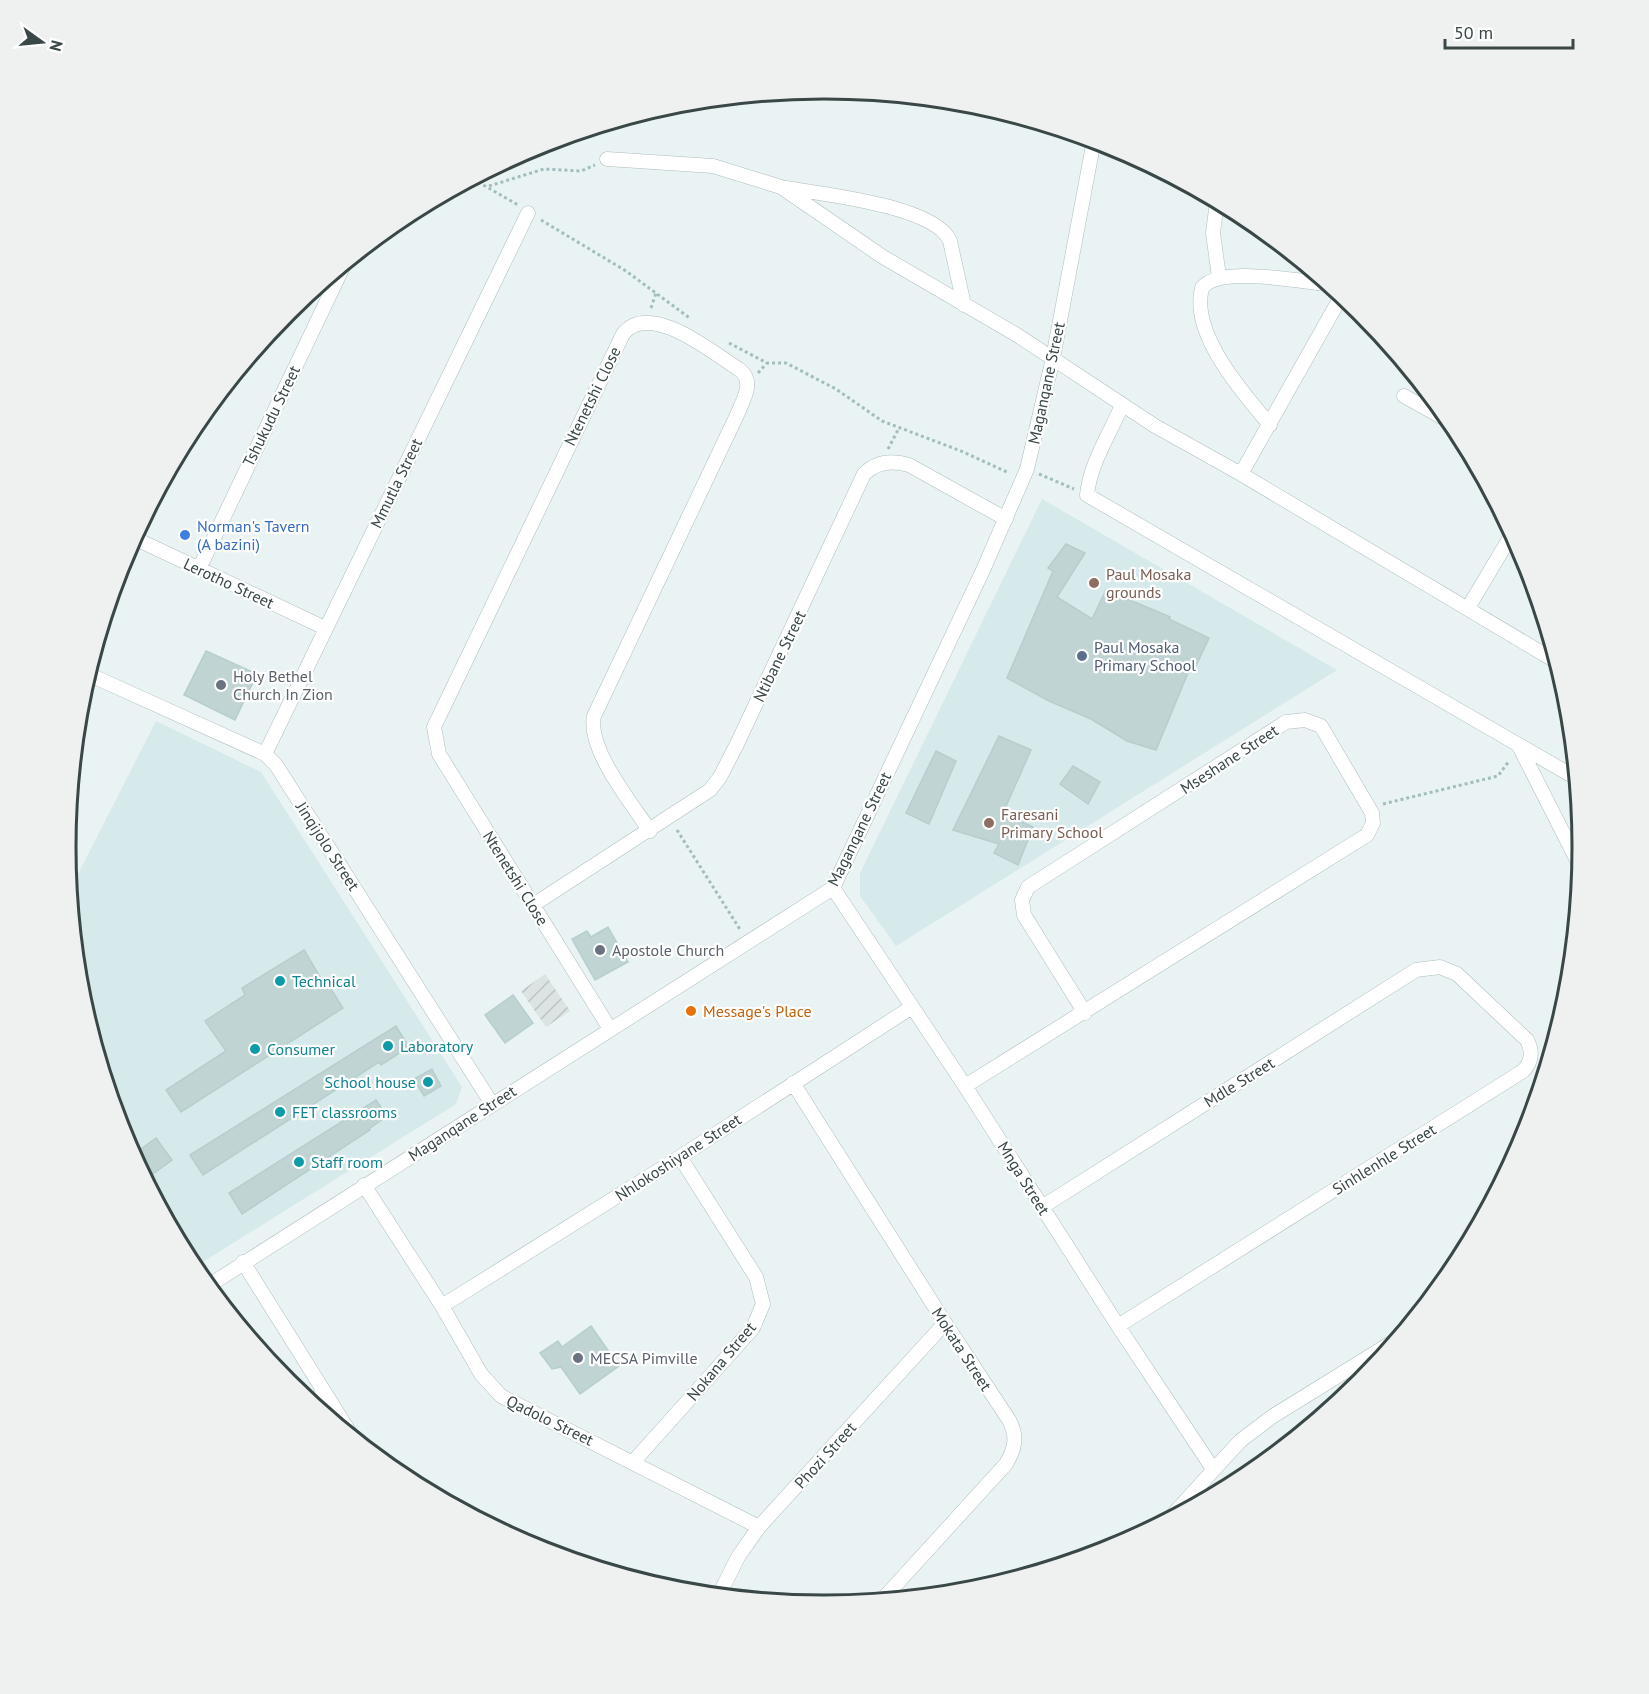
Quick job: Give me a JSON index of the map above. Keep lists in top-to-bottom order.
{
  "streets": {
    "street": [
      "Maganqane Street",
      "Ntenetshi Close",
      "Tshukudu Street",
      "Mmutla Street",
      "Lerotho Street",
      "Ntibane Street",
      "Mseshane Street",
      "Jinqijolo Street",
      "Mdle Street",
      "Nhlokoshiyane Street",
      "Sinhlenhle Street",
      "Mnga Street",
      "Mokata Street",
      "Nokana Street",
      "Qadolo Street",
      "Phozi Street"
    ]
  },
  "crossings": [
    ["Maganqane Street", "Ntenetshi Close"],
    ["Maganqane Street", "Ntibane Street"],
    ["Maganqane Street", "Jinqijolo Street"],
    ["Maganqane Street", "Mnga Street"],
    ["Maganqane Street", "Qadolo Street"],
    ["Ntenetshi Close", "Ntibane Street"],
    ["Tshukudu Street", "Lerotho Street"],
    ["Mmutla Street", "Lerotho Street"],
    ["Mmutla Street", "Jinqijolo Street"],
    ["Mdle Street", "Sinhlenhle Street"],
    ["Mdle Street", "Mnga Street"],
    ["Nhlokoshiyane Street", "Mnga Street"],
    ["Nhlokoshiyane Street", "Mokata Street"],
    ["Nhlokoshiyane Street", "Nokana Street"],
    ["Nhlokoshiyane Street", "Qadolo Street"],
    ["Sinhlenhle Street", "Mnga Street"],
    ["Mokata Street", "Phozi Street"],
    ["Nokana Street", "Qadolo Street"],
    ["Qadolo Street", "Phozi Street"]
  ],
  "places": [
    "Norman's Tavern (A bazini)",
    "Paul Mosaka grounds",
    "Paul Mosaka Primary School",
    "Holy Bethel Church In Zion",
    "Faresani Primary School",
    "Apostole Church",
    "Technical",
    "Message's Place",
    "Laboratory",
    "Consumer",
    "School house",
    "FET classrooms",
    "Staff room",
    "MECSA Pimville"
  ],
  "scale_bar": "50 m",
  "north": "right"
}
